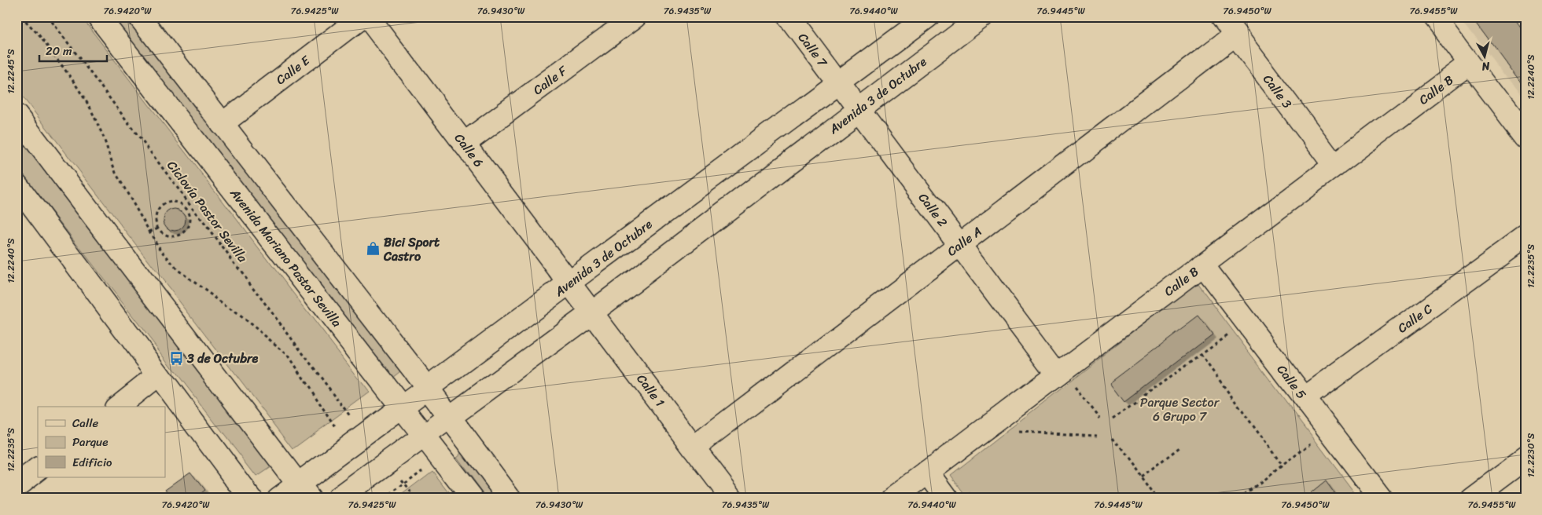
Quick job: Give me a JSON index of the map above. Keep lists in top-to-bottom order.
{
  "streets": {
    "street": [
      "Calle 7",
      "Calle E",
      "Calle F",
      "Calle B",
      "Calle 3",
      "Avenida 3 de Octubre",
      "Calle 6",
      "Calle 2",
      "Calle A",
      "Avenida Mariano Pastor Sevilla",
      "Calle C",
      "Calle 5",
      "Calle 1"
    ],
    "path": ["Ciclovía Pastor Sevilla"]
  },
  "crossings": [
    ["Calle 7", "Avenida 3 de Octubre"],
    ["Calle 7", "Calle 2"],
    ["Calle F", "Calle 6"],
    ["Calle B", "Calle 3"],
    ["Calle B", "Calle 2"],
    ["Calle B", "Calle 5"],
    ["Calle 3", "Calle A"],
    ["Avenida 3 de Octubre", "Calle 6"],
    ["Avenida 3 de Octubre", "Calle 2"],
    ["Avenida 3 de Octubre", "Avenida Mariano Pastor Sevilla"],
    ["Avenida 3 de Octubre", "Calle 1"],
    ["Calle 6", "Calle 1"],
    ["Calle 2", "Calle A"],
    ["Calle A", "Calle 1"],
    ["Calle C", "Calle 5"]
  ],
  "parks": ["Parque Sector 6 Grupo 7"],
  "places": {
    "shop": ["Bici Sport Castro"],
    "bus stop": ["3 de Octubre"]
  },
  "legend": ["Calle", "Parque", "Edificio"],
  "scale_bar": "20 m",
  "north": "bottom",
  "coordinates": [
    "76.9420°W",
    "76.9425°W",
    "76.9430°W",
    "76.9435°W",
    "76.9440°W",
    "76.9445°W",
    "76.9450°W",
    "76.9455°W",
    "12.2245°S",
    "12.2240°S",
    "12.2235°S",
    "12.2230°S"
  ]
}
